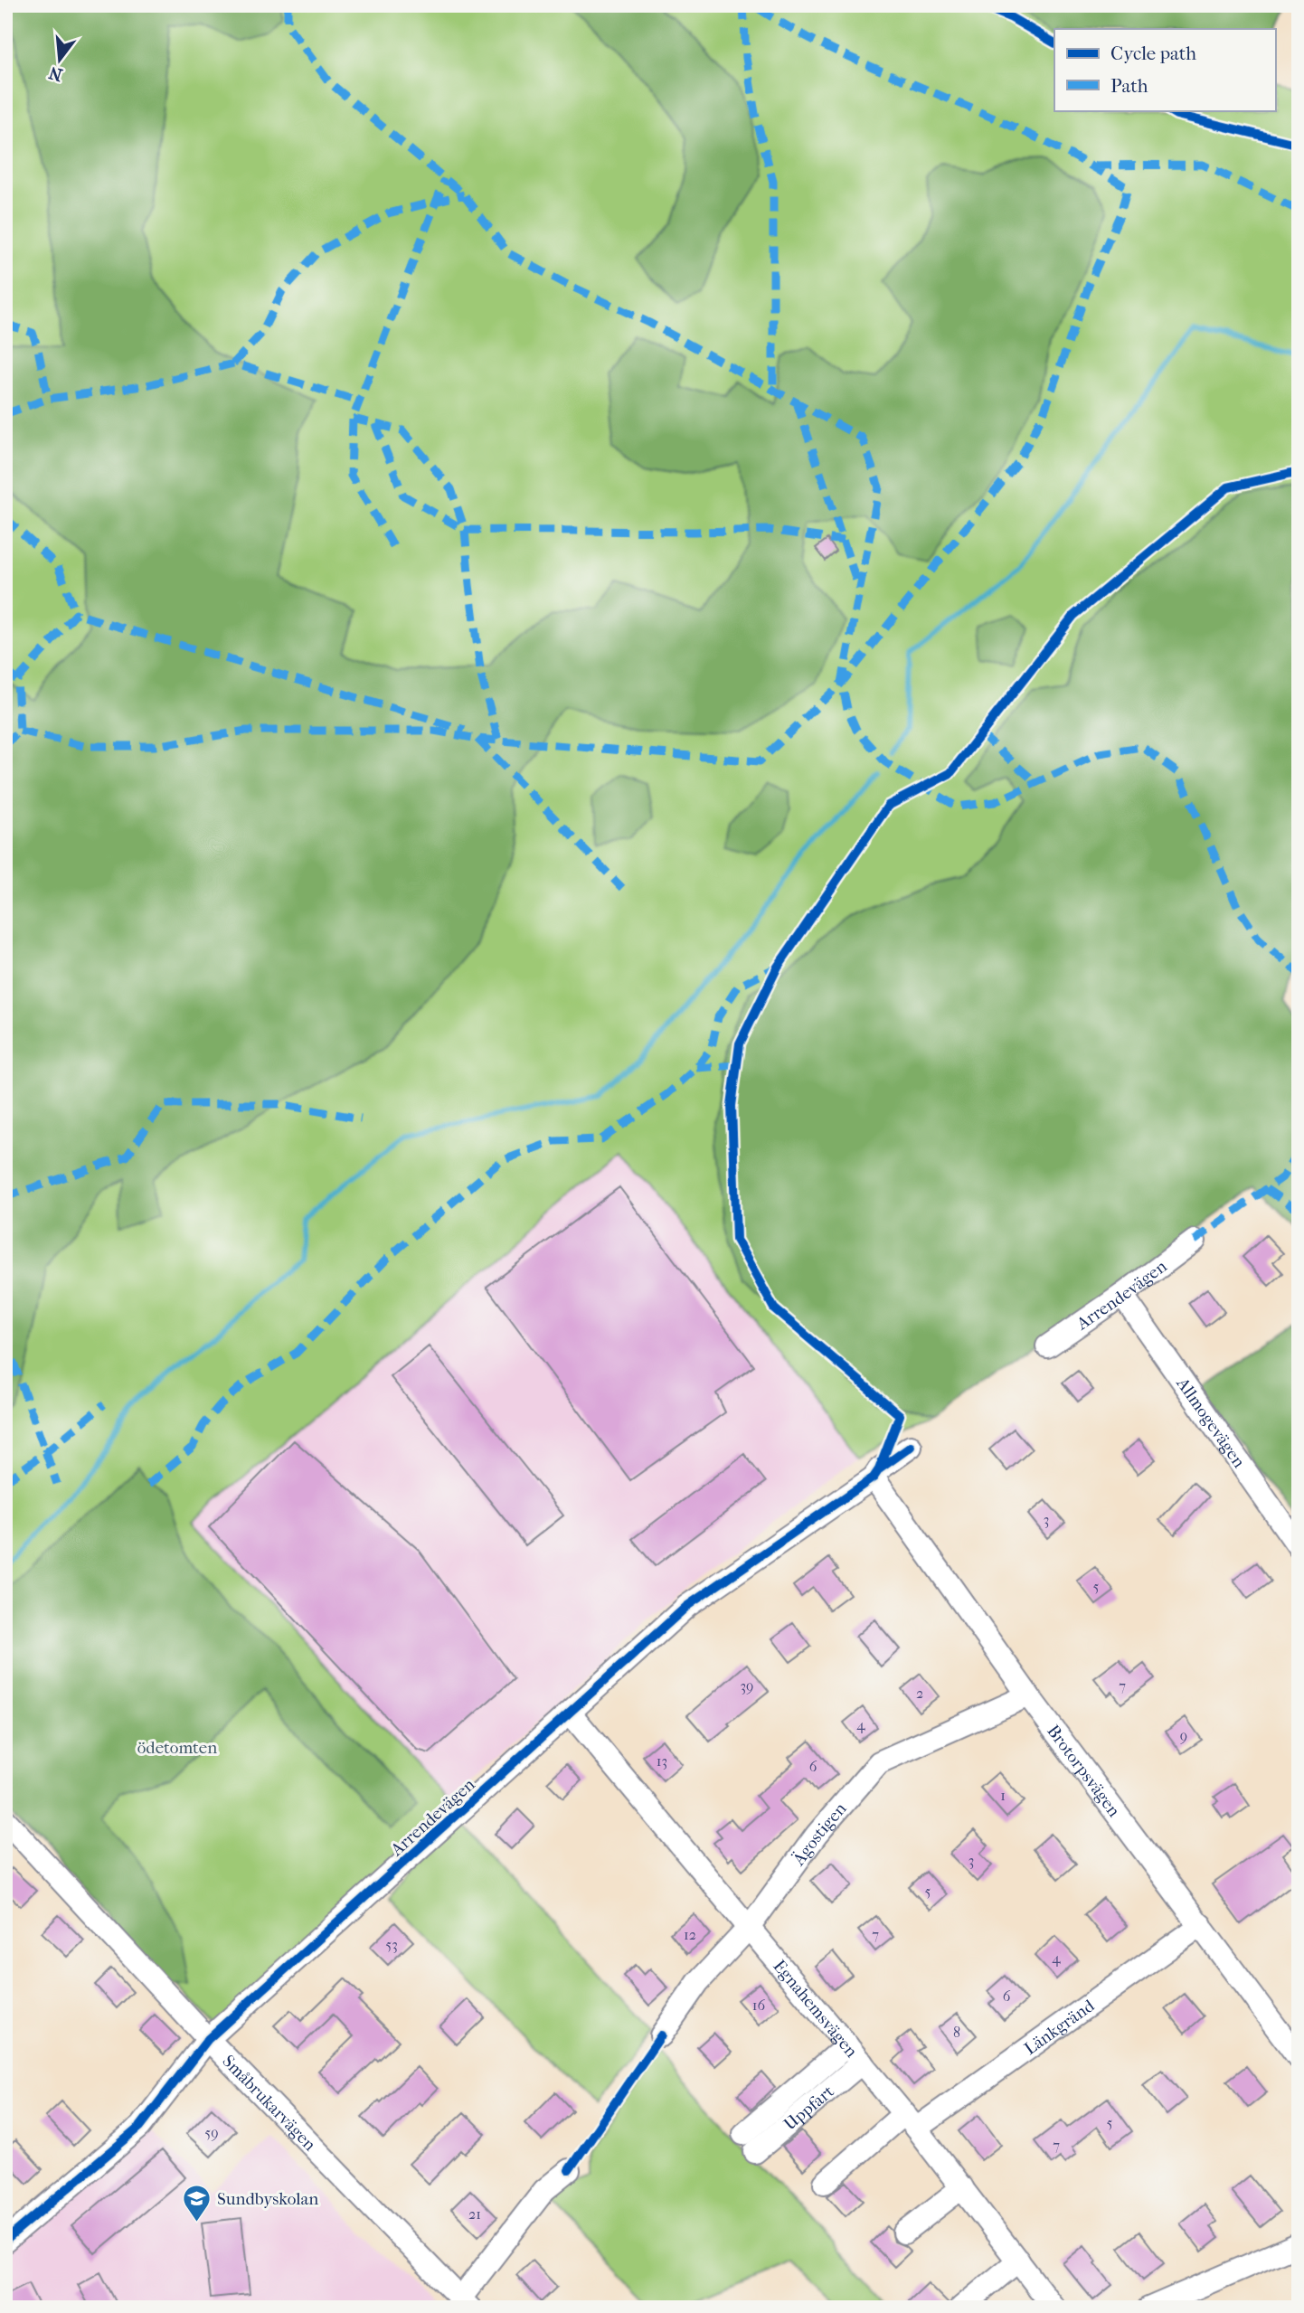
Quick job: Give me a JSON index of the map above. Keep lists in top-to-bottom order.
{
  "streets": {
    "street": [
      "Arrendevägen",
      "Allmogevägen",
      "Brotorpsvägen",
      "Ägostigen",
      "Egnahemsvägen",
      "Länkgränd",
      "Småbrukarvägen",
      "Uppfart"
    ]
  },
  "crossings": [
    ["Arrendevägen", "Allmogevägen"],
    ["Arrendevägen", "Brotorpsvägen"],
    ["Arrendevägen", "Egnahemsvägen"],
    ["Arrendevägen", "Småbrukarvägen"],
    ["Brotorpsvägen", "Ägostigen"],
    ["Brotorpsvägen", "Länkgränd"],
    ["Ägostigen", "Egnahemsvägen"],
    ["Egnahemsvägen", "Länkgränd"],
    ["Egnahemsvägen", "Uppfart"]
  ],
  "parks": ["ödetomten"],
  "places": {
    "school or university": ["Sundbyskolan"]
  },
  "house_numbers": [
    "3",
    "5",
    "39",
    "7",
    "2",
    "4",
    "9",
    "13",
    "6",
    "1",
    "3",
    "5",
    "12",
    "7",
    "53",
    "4",
    "6",
    "16",
    "8",
    "5",
    "59",
    "7",
    "21"
  ],
  "legend": ["Cycle path", "Path"],
  "north": "bottom"
}
